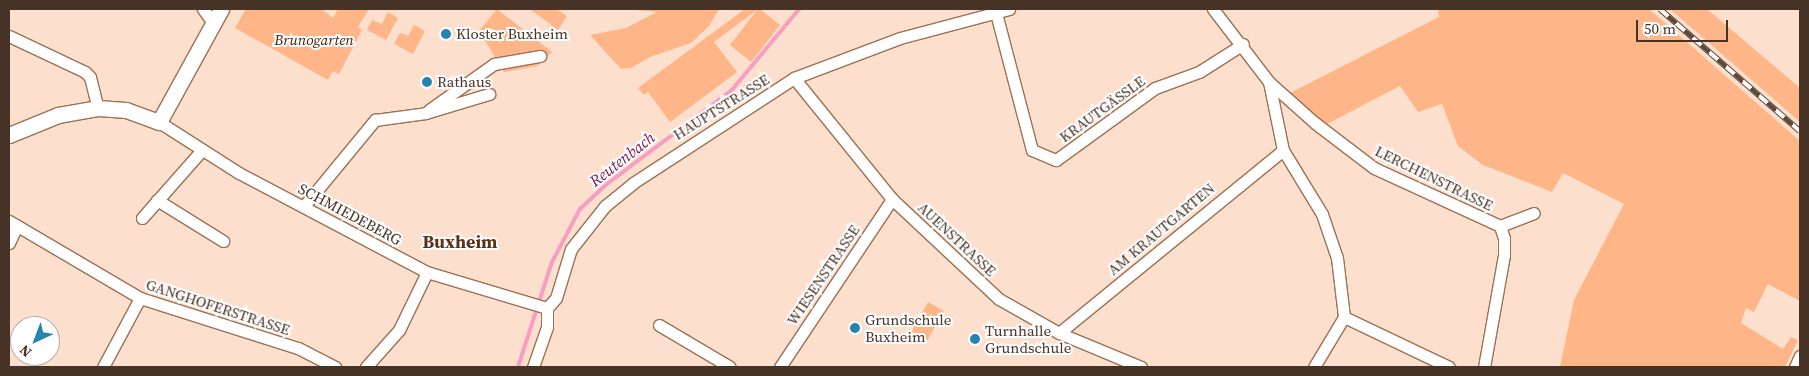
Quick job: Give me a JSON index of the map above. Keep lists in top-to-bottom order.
{
  "streets": {
    "street": [
      "HAUPTSTRASSE",
      "KRAUTGÄSSLE",
      "LERCHENSTRASSE",
      "SCHMIEDEBERG",
      "AM KRAUTGARTEN",
      "AUENSTRASSE",
      "WIESENSTRASSE",
      "GANGHOFERSTRASSE"
    ]
  },
  "crossings": [
    ["HAUPTSTRASSE", "KRAUTGÄSSLE"],
    ["HAUPTSTRASSE", "SCHMIEDEBERG"],
    ["HAUPTSTRASSE", "AUENSTRASSE"],
    ["AM KRAUTGARTEN", "AUENSTRASSE"],
    ["AUENSTRASSE", "WIESENSTRASSE"]
  ],
  "districts": ["Buxheim"],
  "water": ["Reutenbach"],
  "parks": ["Brunogarten"],
  "places": [
    "Kloster Buxheim",
    "Rathaus",
    "Grundschule Buxheim",
    "Turnhalle Grundschule"
  ],
  "scale_bar": "50 m",
  "north": "bottom left"
}
